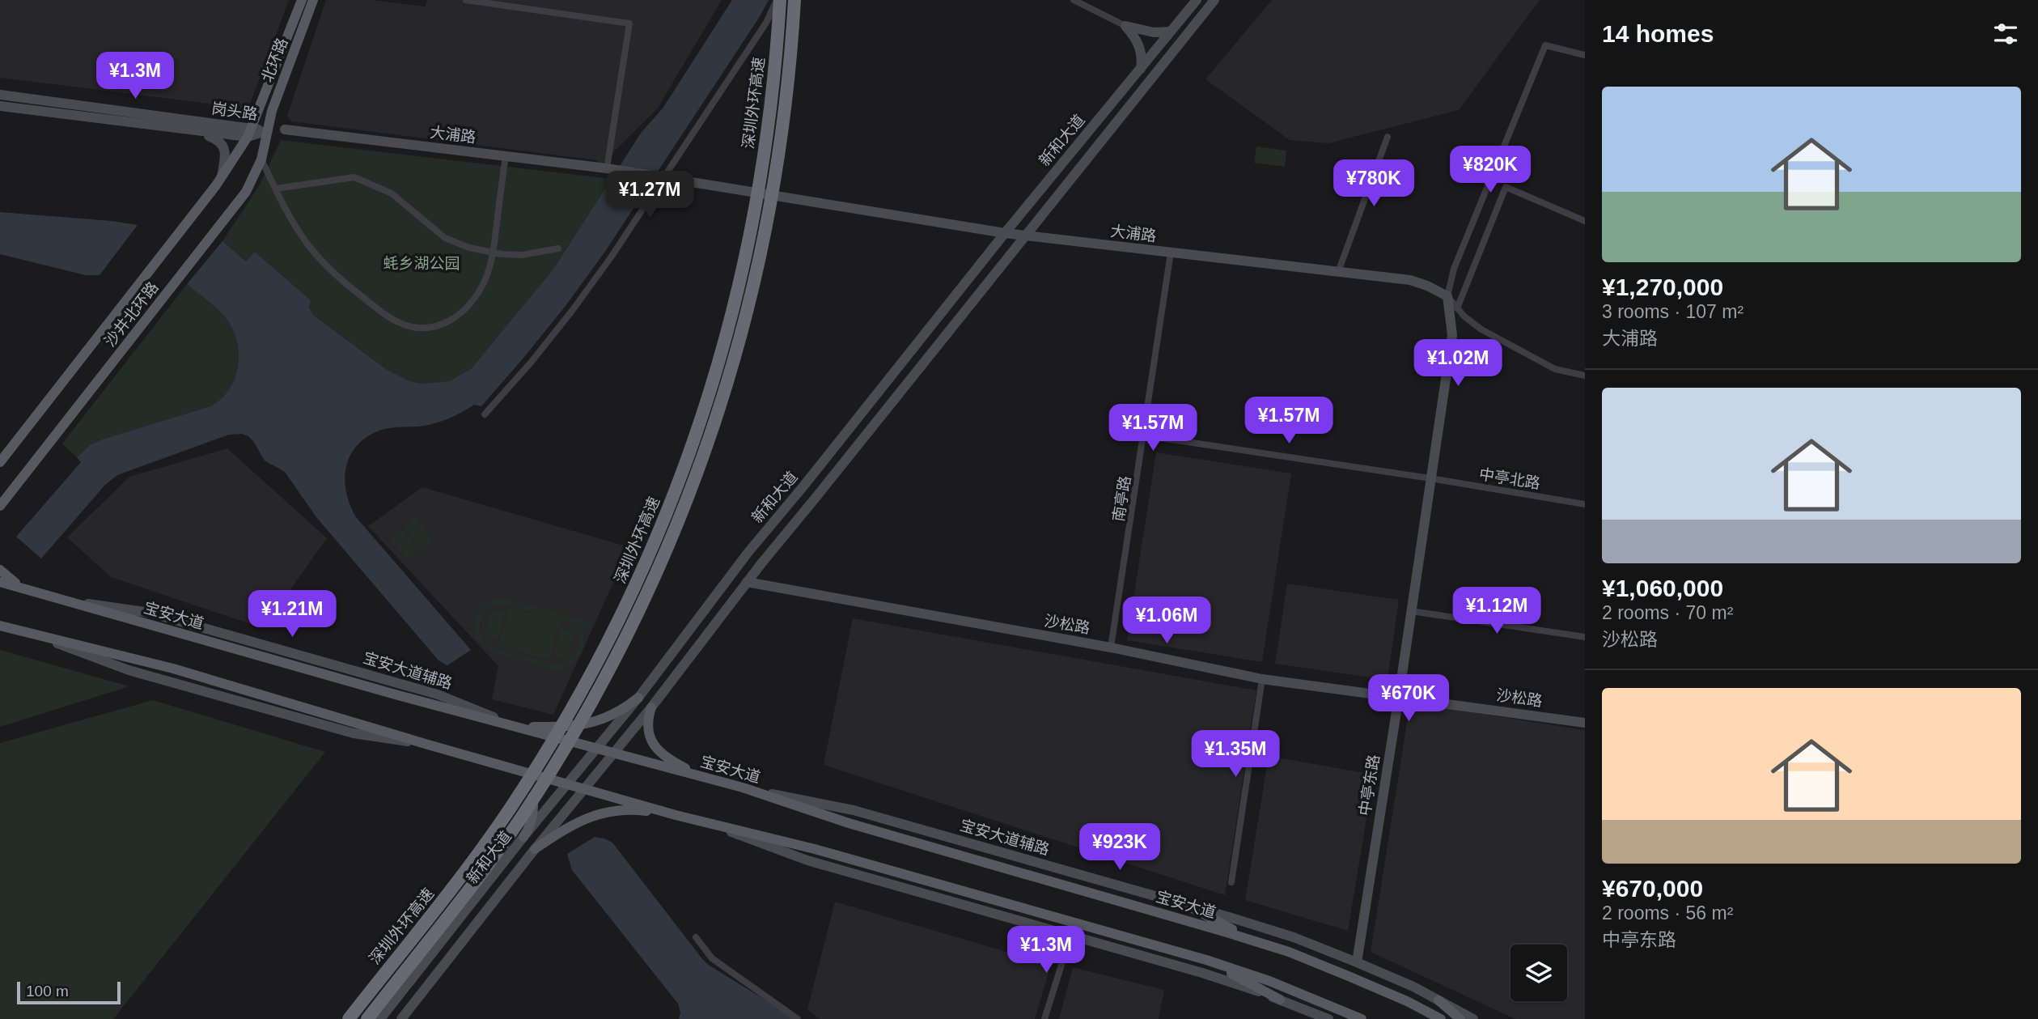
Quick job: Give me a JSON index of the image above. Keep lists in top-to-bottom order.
{
  "streets": {
    "highway": ["深圳外环高速"],
    "main road": [
      "北环路",
      "岗头路",
      "大浦路",
      "新和大道",
      "沙井北环路",
      "宝安大道",
      "沙松路",
      "宝安大道辅路",
      "中亭东路"
    ],
    "street": ["中亭北路", "南亭路"]
  },
  "crossings": [
    ["北环路", "岗头路"],
    ["北环路", "沙井北环路"],
    ["岗头路", "沙井北环路"],
    ["大浦路", "新和大道"],
    ["大浦路", "南亭路"],
    ["大浦路", "中亭东路"],
    ["新和大道", "宝安大道"],
    ["新和大道", "沙松路"],
    ["中亭北路", "南亭路"],
    ["中亭北路", "中亭东路"],
    ["南亭路", "沙松路"],
    ["宝安大道", "宝安大道辅路"],
    ["沙松路", "中亭东路"],
    ["宝安大道辅路", "中亭东路"]
  ],
  "parks": ["蚝乡湖公园"],
  "scale_bar": "100 m",
  "page": {
    "heading": "14 homes",
    "price": [
      "¥1.3M",
      "¥820K",
      "¥780K",
      "¥1.27M",
      "¥1.02M",
      "¥1.57M",
      "¥1.57M",
      "¥1.12M",
      "¥1.21M",
      "¥1.06M",
      "¥670K",
      "¥1.35M",
      "¥923K",
      "¥1.3M"
    ],
    "list": [
      {
        "name": "¥1,270,000",
        "note": "3 rooms · 107 m² · 大浦路"
      },
      {
        "name": "¥1,060,000",
        "note": "2 rooms · 70 m² · 沙松路"
      },
      {
        "name": "¥670,000",
        "note": "2 rooms · 56 m² · 中亭东路"
      }
    ],
    "scale": "100 m"
  }
}
